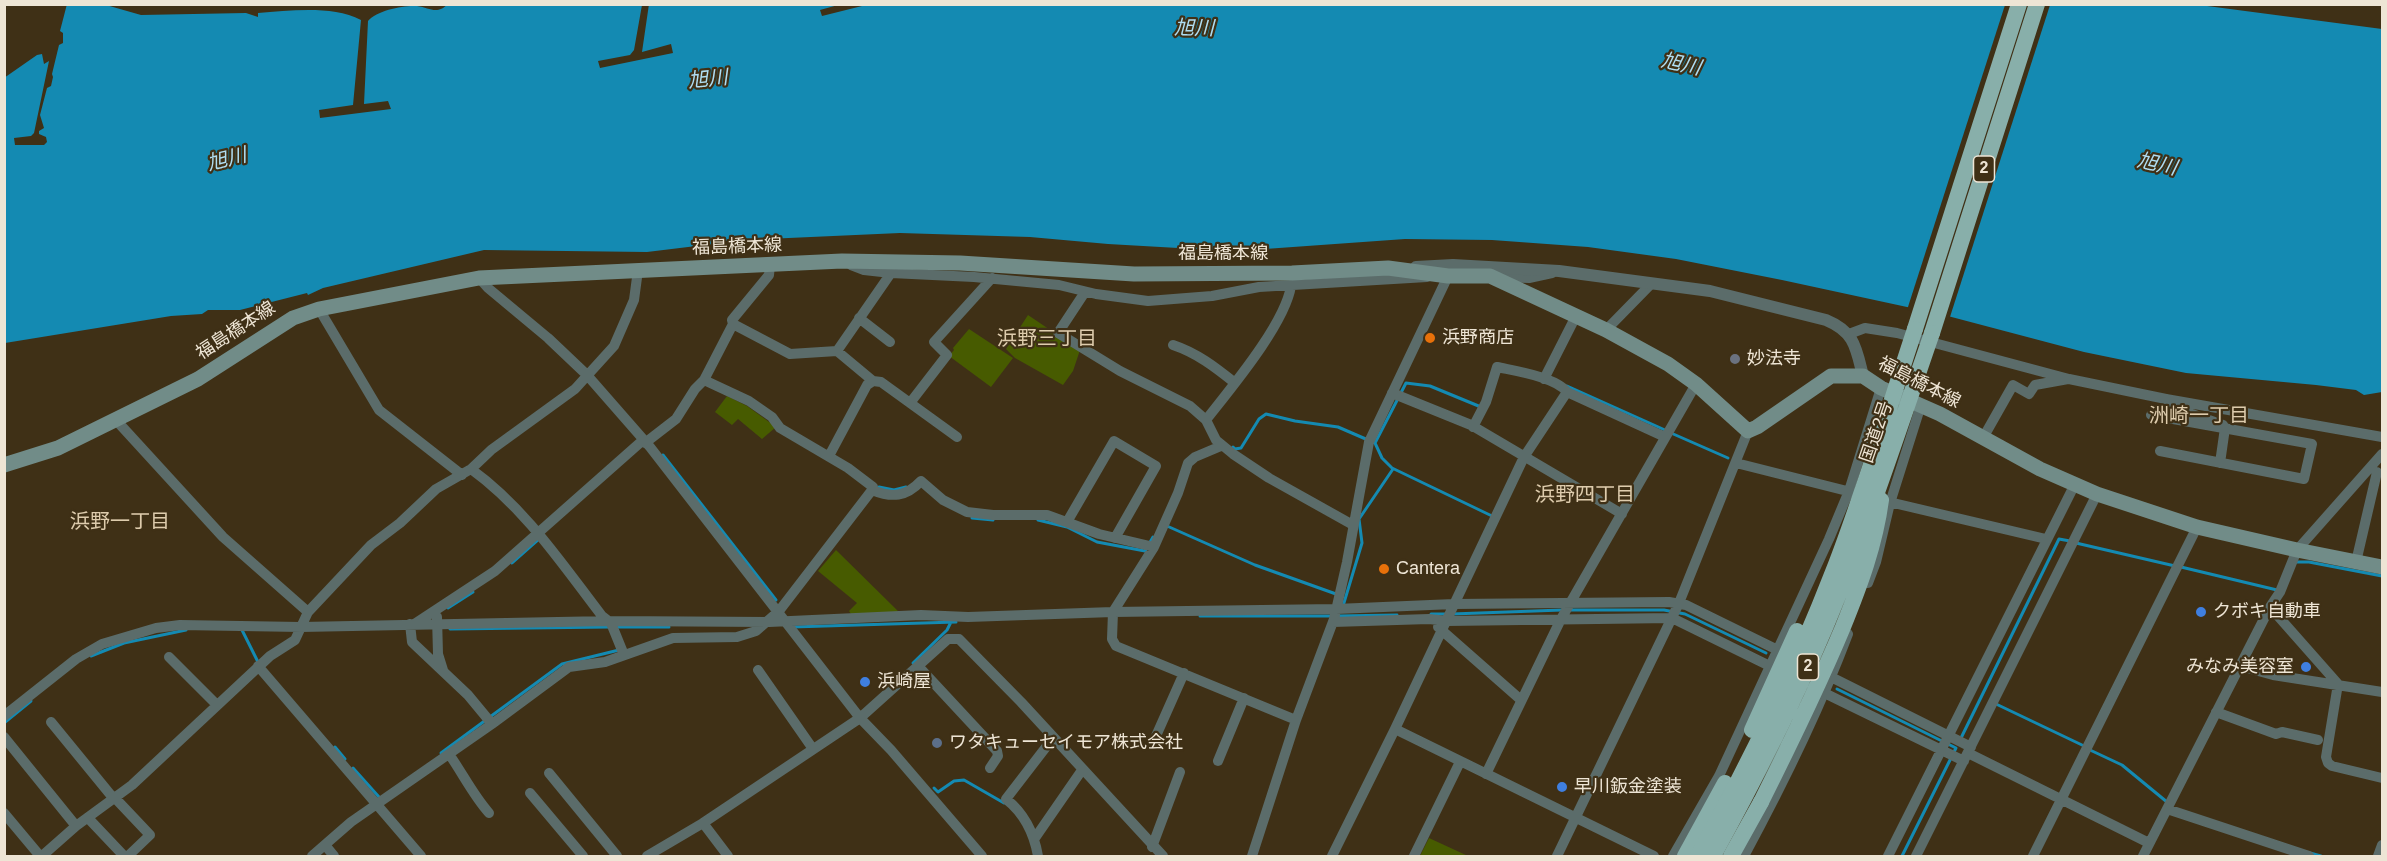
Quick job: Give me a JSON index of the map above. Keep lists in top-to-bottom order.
{
  "streets": {
    "highway": ["2", "国道2号"],
    "main road": ["福島橋本線"]
  },
  "districts": [
    "浜野三丁目",
    "洲崎一丁目",
    "浜野四丁目",
    "浜野一丁目"
  ],
  "water": ["旭川"],
  "places": [
    "浜野商店",
    "妙法寺",
    "Cantera",
    "クボキ自動車",
    "みなみ美容室",
    "浜崎屋",
    "ワタキューセイモア株式会社",
    "早川鈑金塗装"
  ]
}
